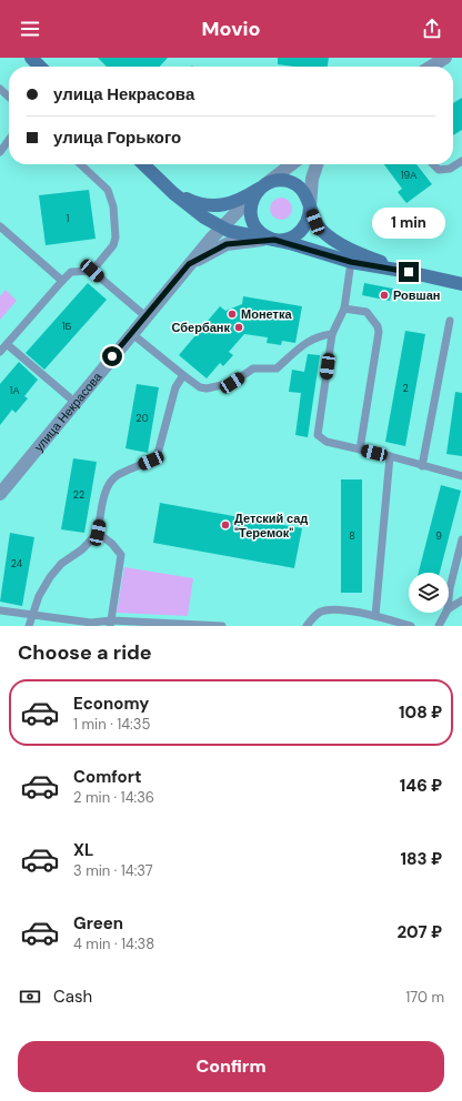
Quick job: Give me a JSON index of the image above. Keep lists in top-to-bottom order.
{
  "streets": {
    "street": ["улица Некрасова"]
  },
  "places": [
    "Ровшан",
    "Монетка",
    "Сбербанк",
    "Детский сад \"Теремок\""
  ],
  "house_numbers": [
    "19А",
    "1",
    "1Б",
    "2",
    "1А",
    "20",
    "22",
    "8",
    "9",
    "24"
  ],
  "page": {
    "header": "Movio",
    "banner": ["улица Некрасова", "улица Горького"],
    "bubble": "1 min",
    "heading": "Choose a ride",
    "list": [
      {
        "name": "Economy",
        "note": "1 min · 14:35",
        "value": "108 ₽"
      },
      {
        "name": "Comfort",
        "note": "2 min · 14:36",
        "value": "146 ₽"
      },
      {
        "name": "XL",
        "note": "3 min · 14:37",
        "value": "183 ₽"
      },
      {
        "name": "Green",
        "note": "4 min · 14:38",
        "value": "207 ₽"
      }
    ],
    "pay": ["Cash", "170 m"],
    "buttons": "Confirm"
  }
}
